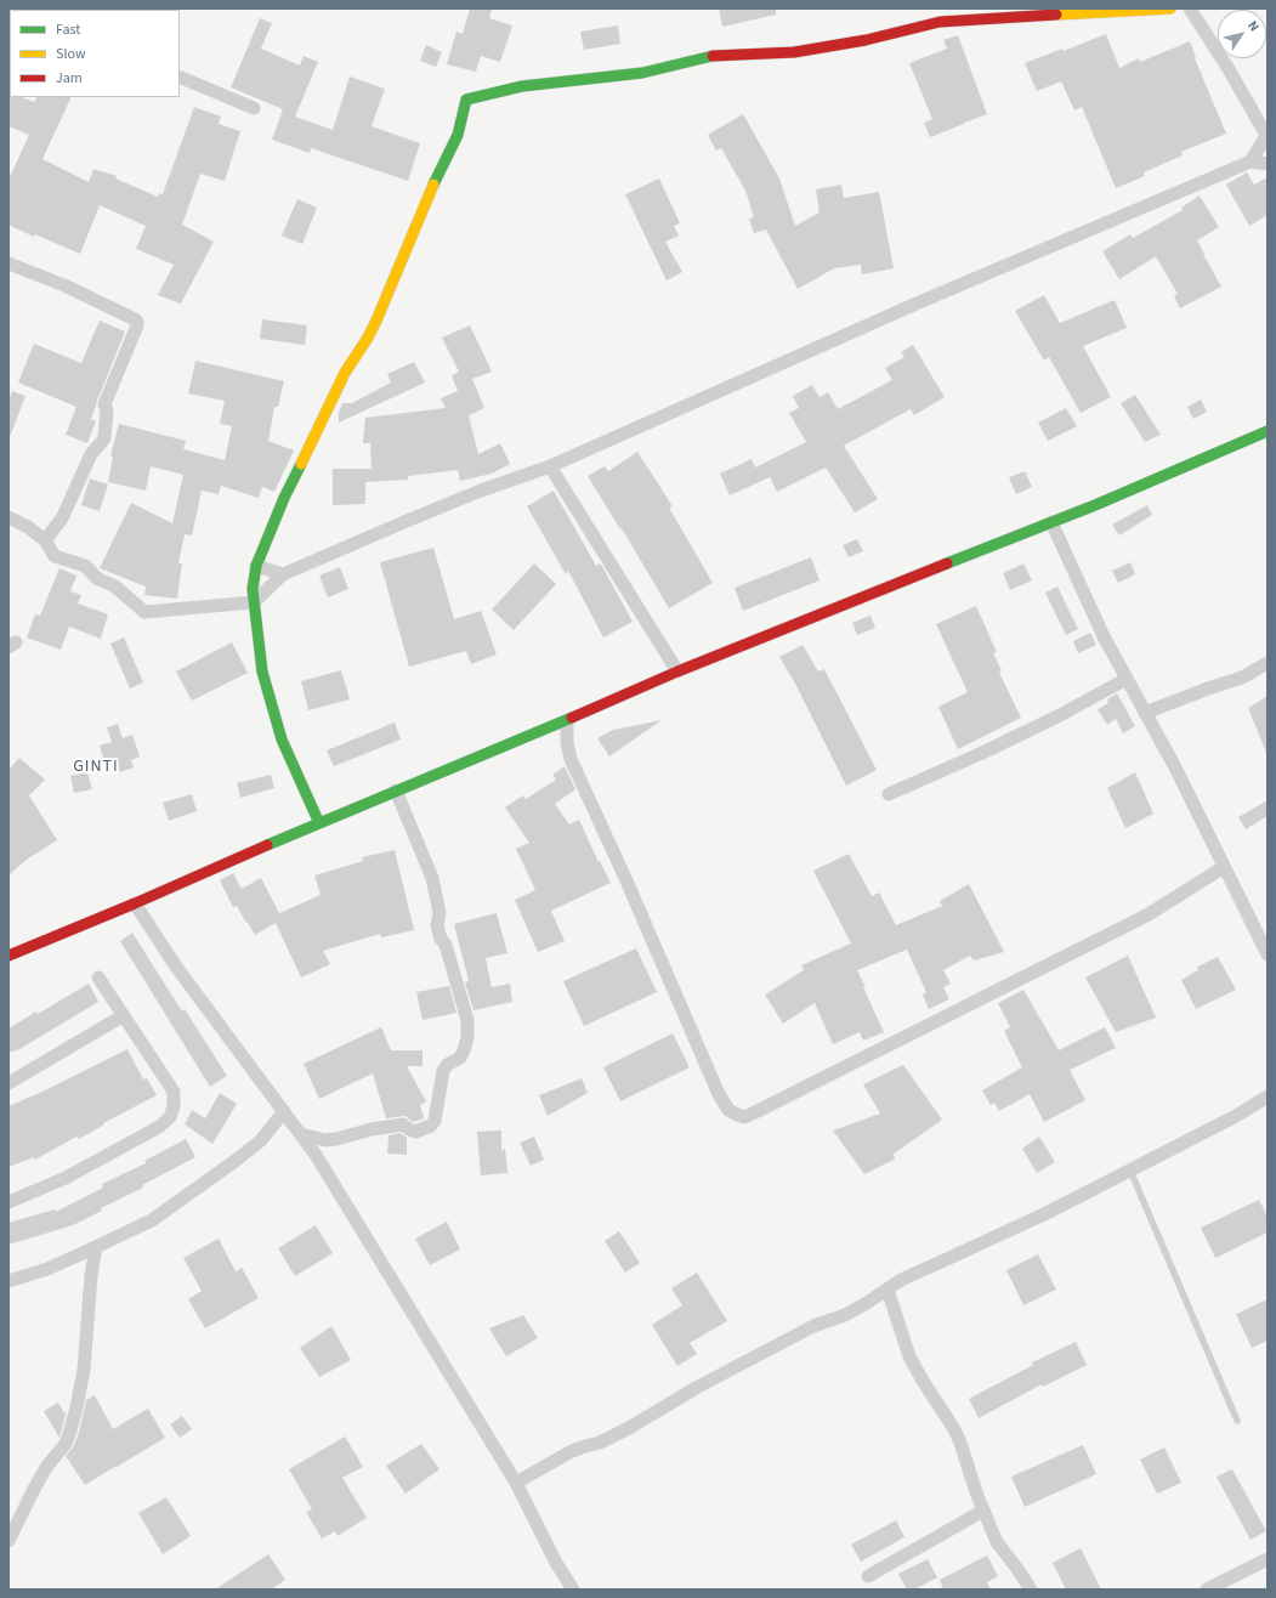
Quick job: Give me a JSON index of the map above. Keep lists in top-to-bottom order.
{
  "districts": ["GINTI"],
  "legend": ["Fast", "Slow", "Jam"],
  "north": "top right"
}
